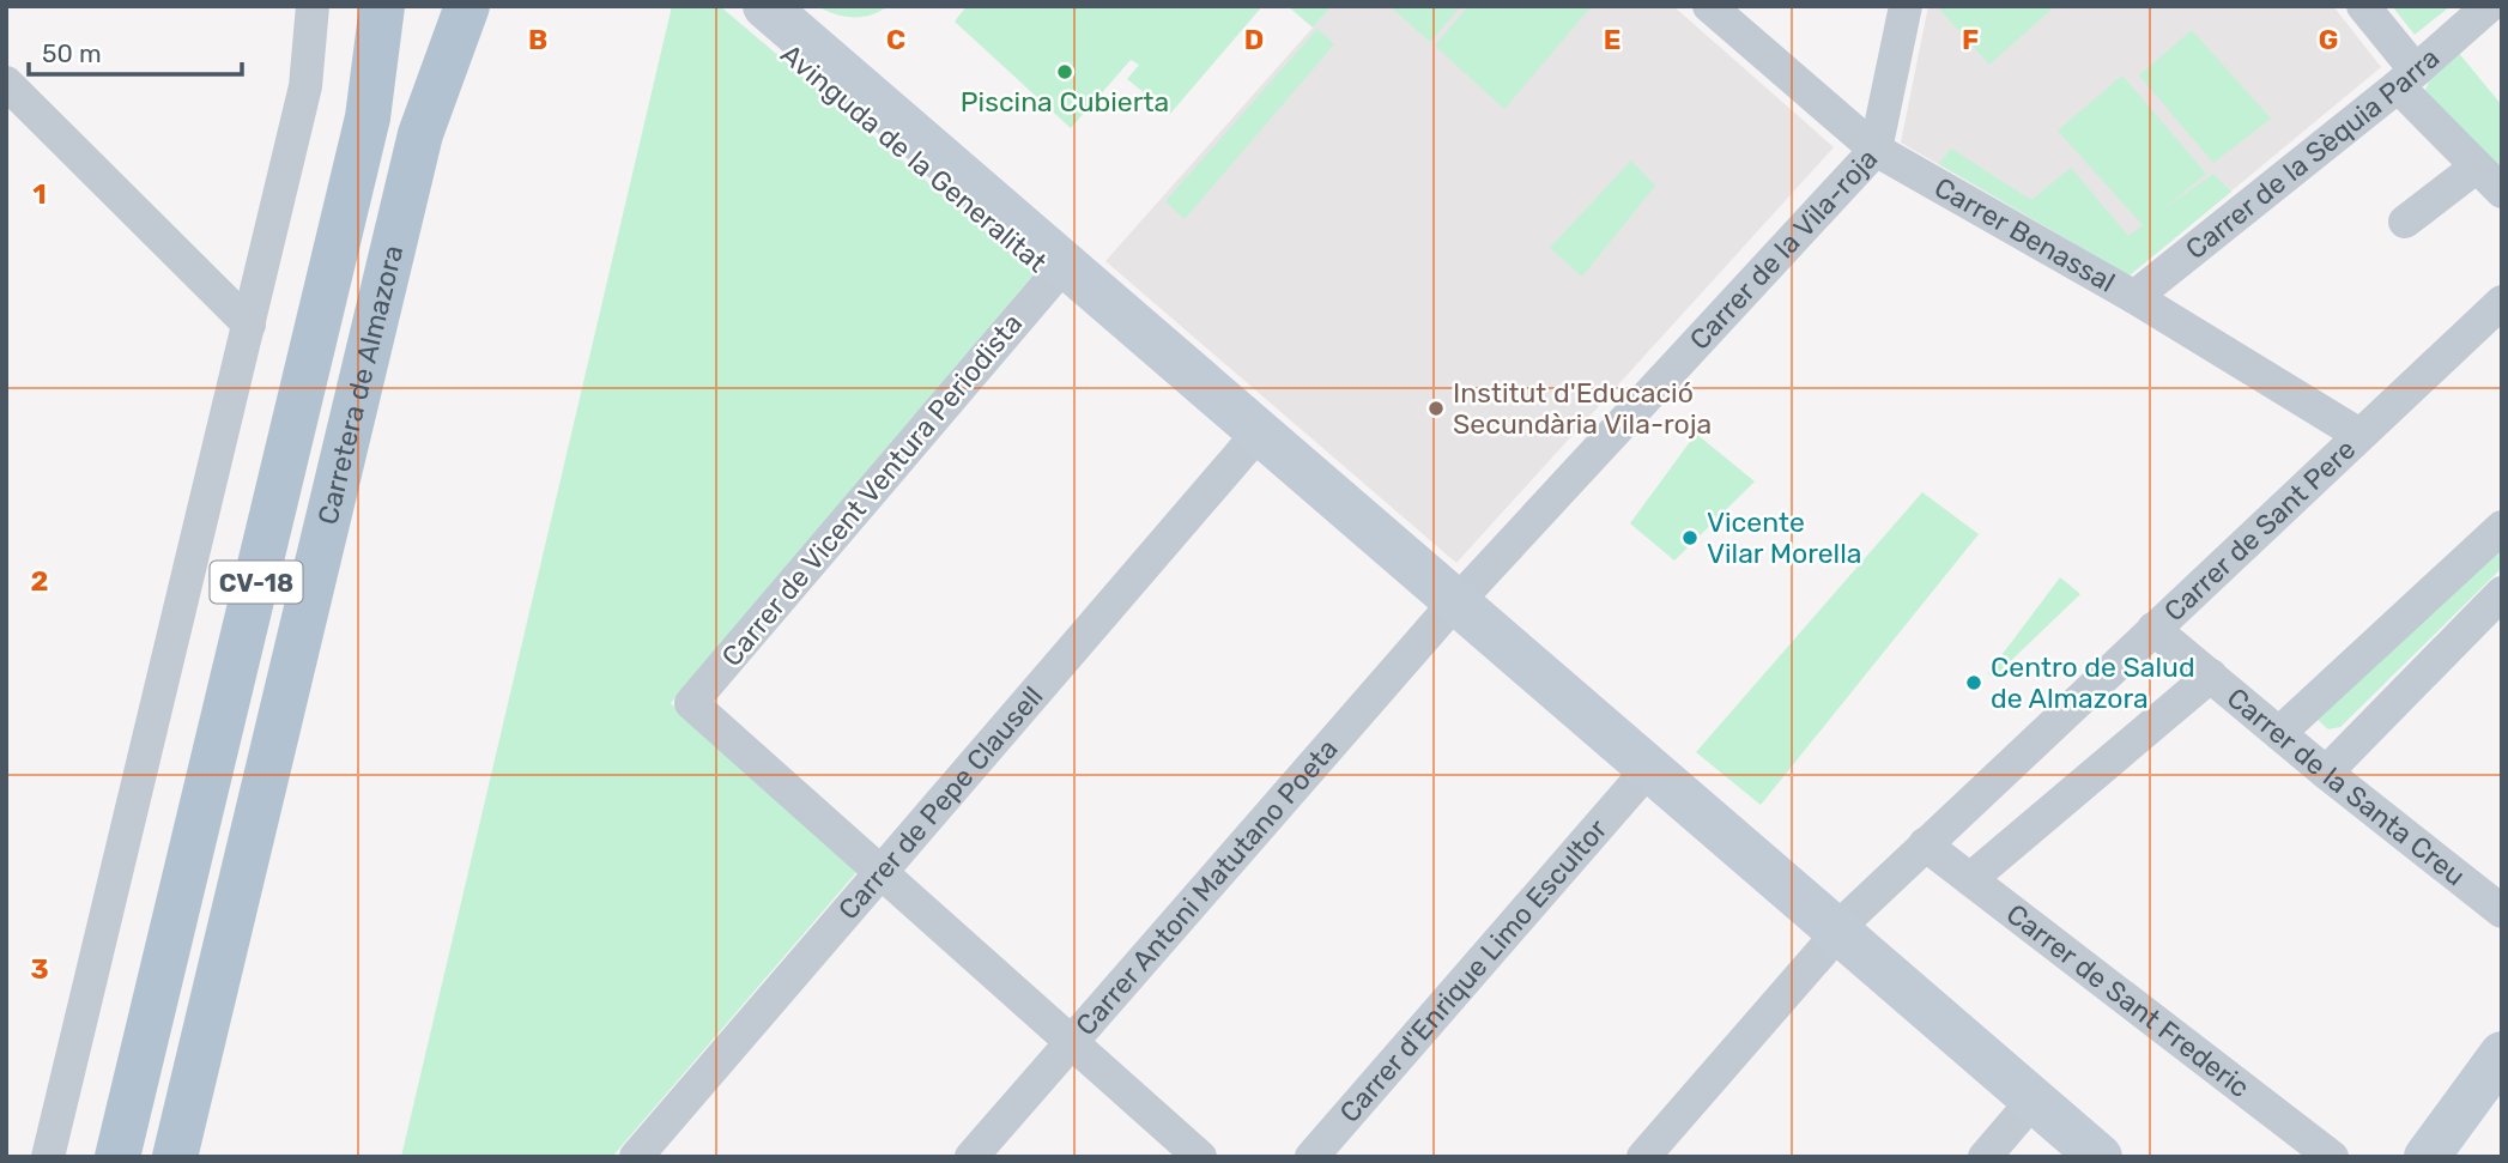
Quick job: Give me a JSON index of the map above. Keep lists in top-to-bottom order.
{
  "streets": {
    "main road": ["Carretera de Almazora", "CV-18"],
    "street": [
      "Carrer de la Sèquia Parra",
      "Avinguda de la Generalitat",
      "Carrer Benassal",
      "Carrer de la Vila-roja",
      "Carrer de Vicent Ventura Periodista",
      "Carrer de Sant Pere",
      "Carrer de la Santa Creu",
      "Carrer de Pepe Clausell",
      "Carrer Antoni Matutano Poeta",
      "Carrer d'Enrique Limo Escultor",
      "Carrer de Sant Frederic"
    ]
  },
  "crossings": [
    ["Carrer de la Sèquia Parra", "Carrer Benassal"],
    ["Avinguda de la Generalitat", "Carrer de la Vila-roja"],
    ["Avinguda de la Generalitat", "Carrer de Vicent Ventura Periodista"],
    ["Avinguda de la Generalitat", "Carrer de Sant Pere"],
    ["Avinguda de la Generalitat", "Carrer de Pepe Clausell"],
    ["Avinguda de la Generalitat", "Carrer Antoni Matutano Poeta"],
    ["Avinguda de la Generalitat", "Carrer d'Enrique Limo Escultor"],
    ["Carrer Benassal", "Carrer de la Vila-roja"],
    ["Carrer Benassal", "Carrer de Sant Pere"],
    ["Carrer de la Vila-roja", "Carrer Antoni Matutano Poeta"],
    ["Carrer de Vicent Ventura Periodista", "Carrer de Pepe Clausell"],
    ["Carrer de Sant Pere", "Carrer de la Santa Creu"],
    ["Carrer de Sant Pere", "Carrer de Sant Frederic"]
  ],
  "places": [
    "Piscina Cubierta",
    "Institut d'Educació Secundària Vila-roja",
    "Vicente Vilar Morella",
    "Centro de Salud de Almazora"
  ],
  "scale_bar": "50 m",
  "grid": {
    "columns": [
      "B",
      "C",
      "D",
      "E",
      "F",
      "G"
    ],
    "rows": ["1", "2", "3"]
  }
}
